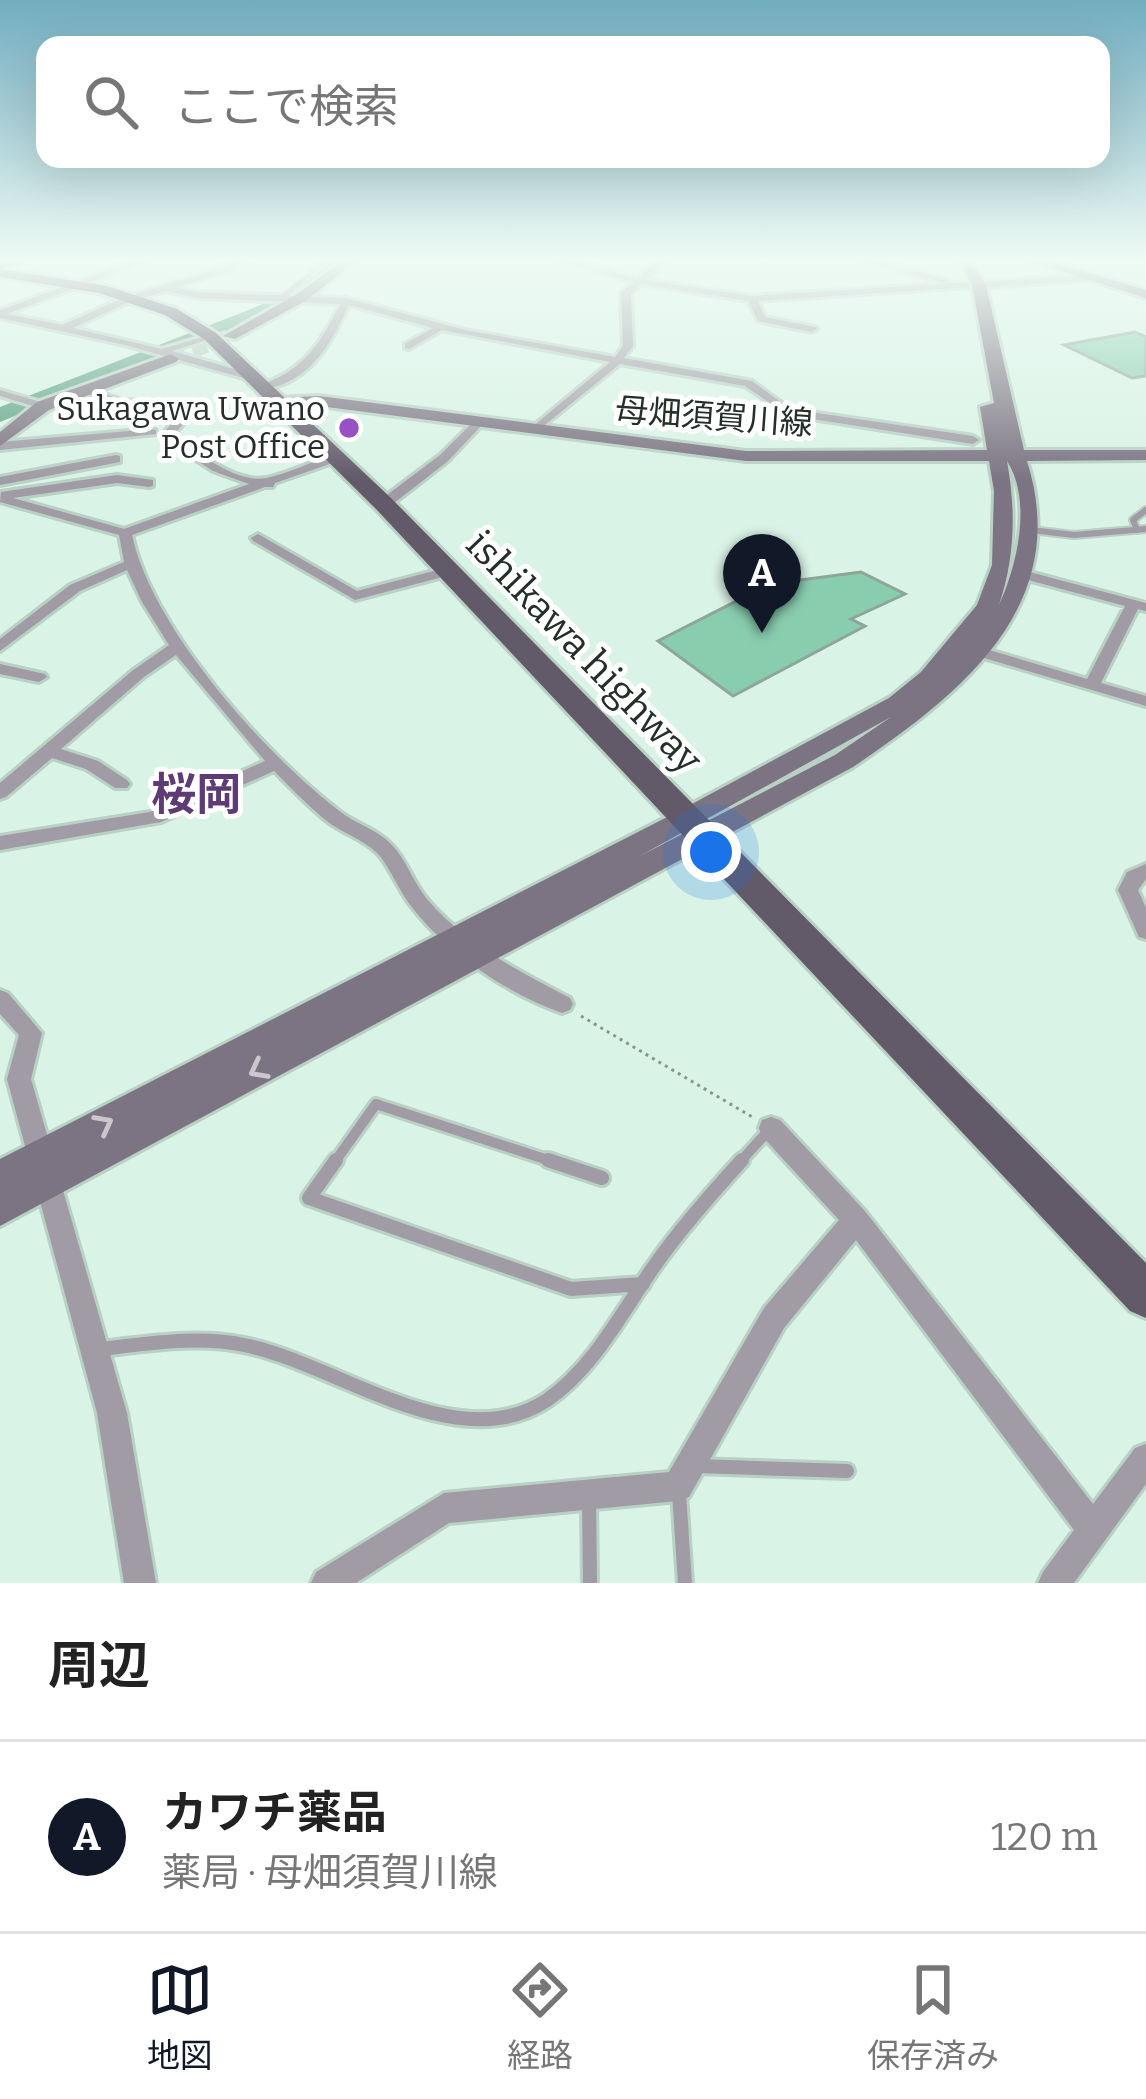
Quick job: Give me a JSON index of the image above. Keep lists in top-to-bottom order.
{
  "streets": {
    "main road": ["ishikawa highway"],
    "street": ["母畑須賀川線"]
  },
  "crossings": [
    ["母畑須賀川線", "ishikawa highway"]
  ],
  "districts": ["桜岡"],
  "places": ["Sukagawa Uwano Post Office"],
  "page": {
    "search": "ここで検索",
    "pins": "A",
    "heading": "周辺",
    "list": [
      {
        "mark": "A",
        "name": "カワチ薬品",
        "note": "薬局 · 母畑須賀川線",
        "value": "120 m"
      }
    ],
    "nav": ["地図", "経路", "保存済み"]
  }
}
